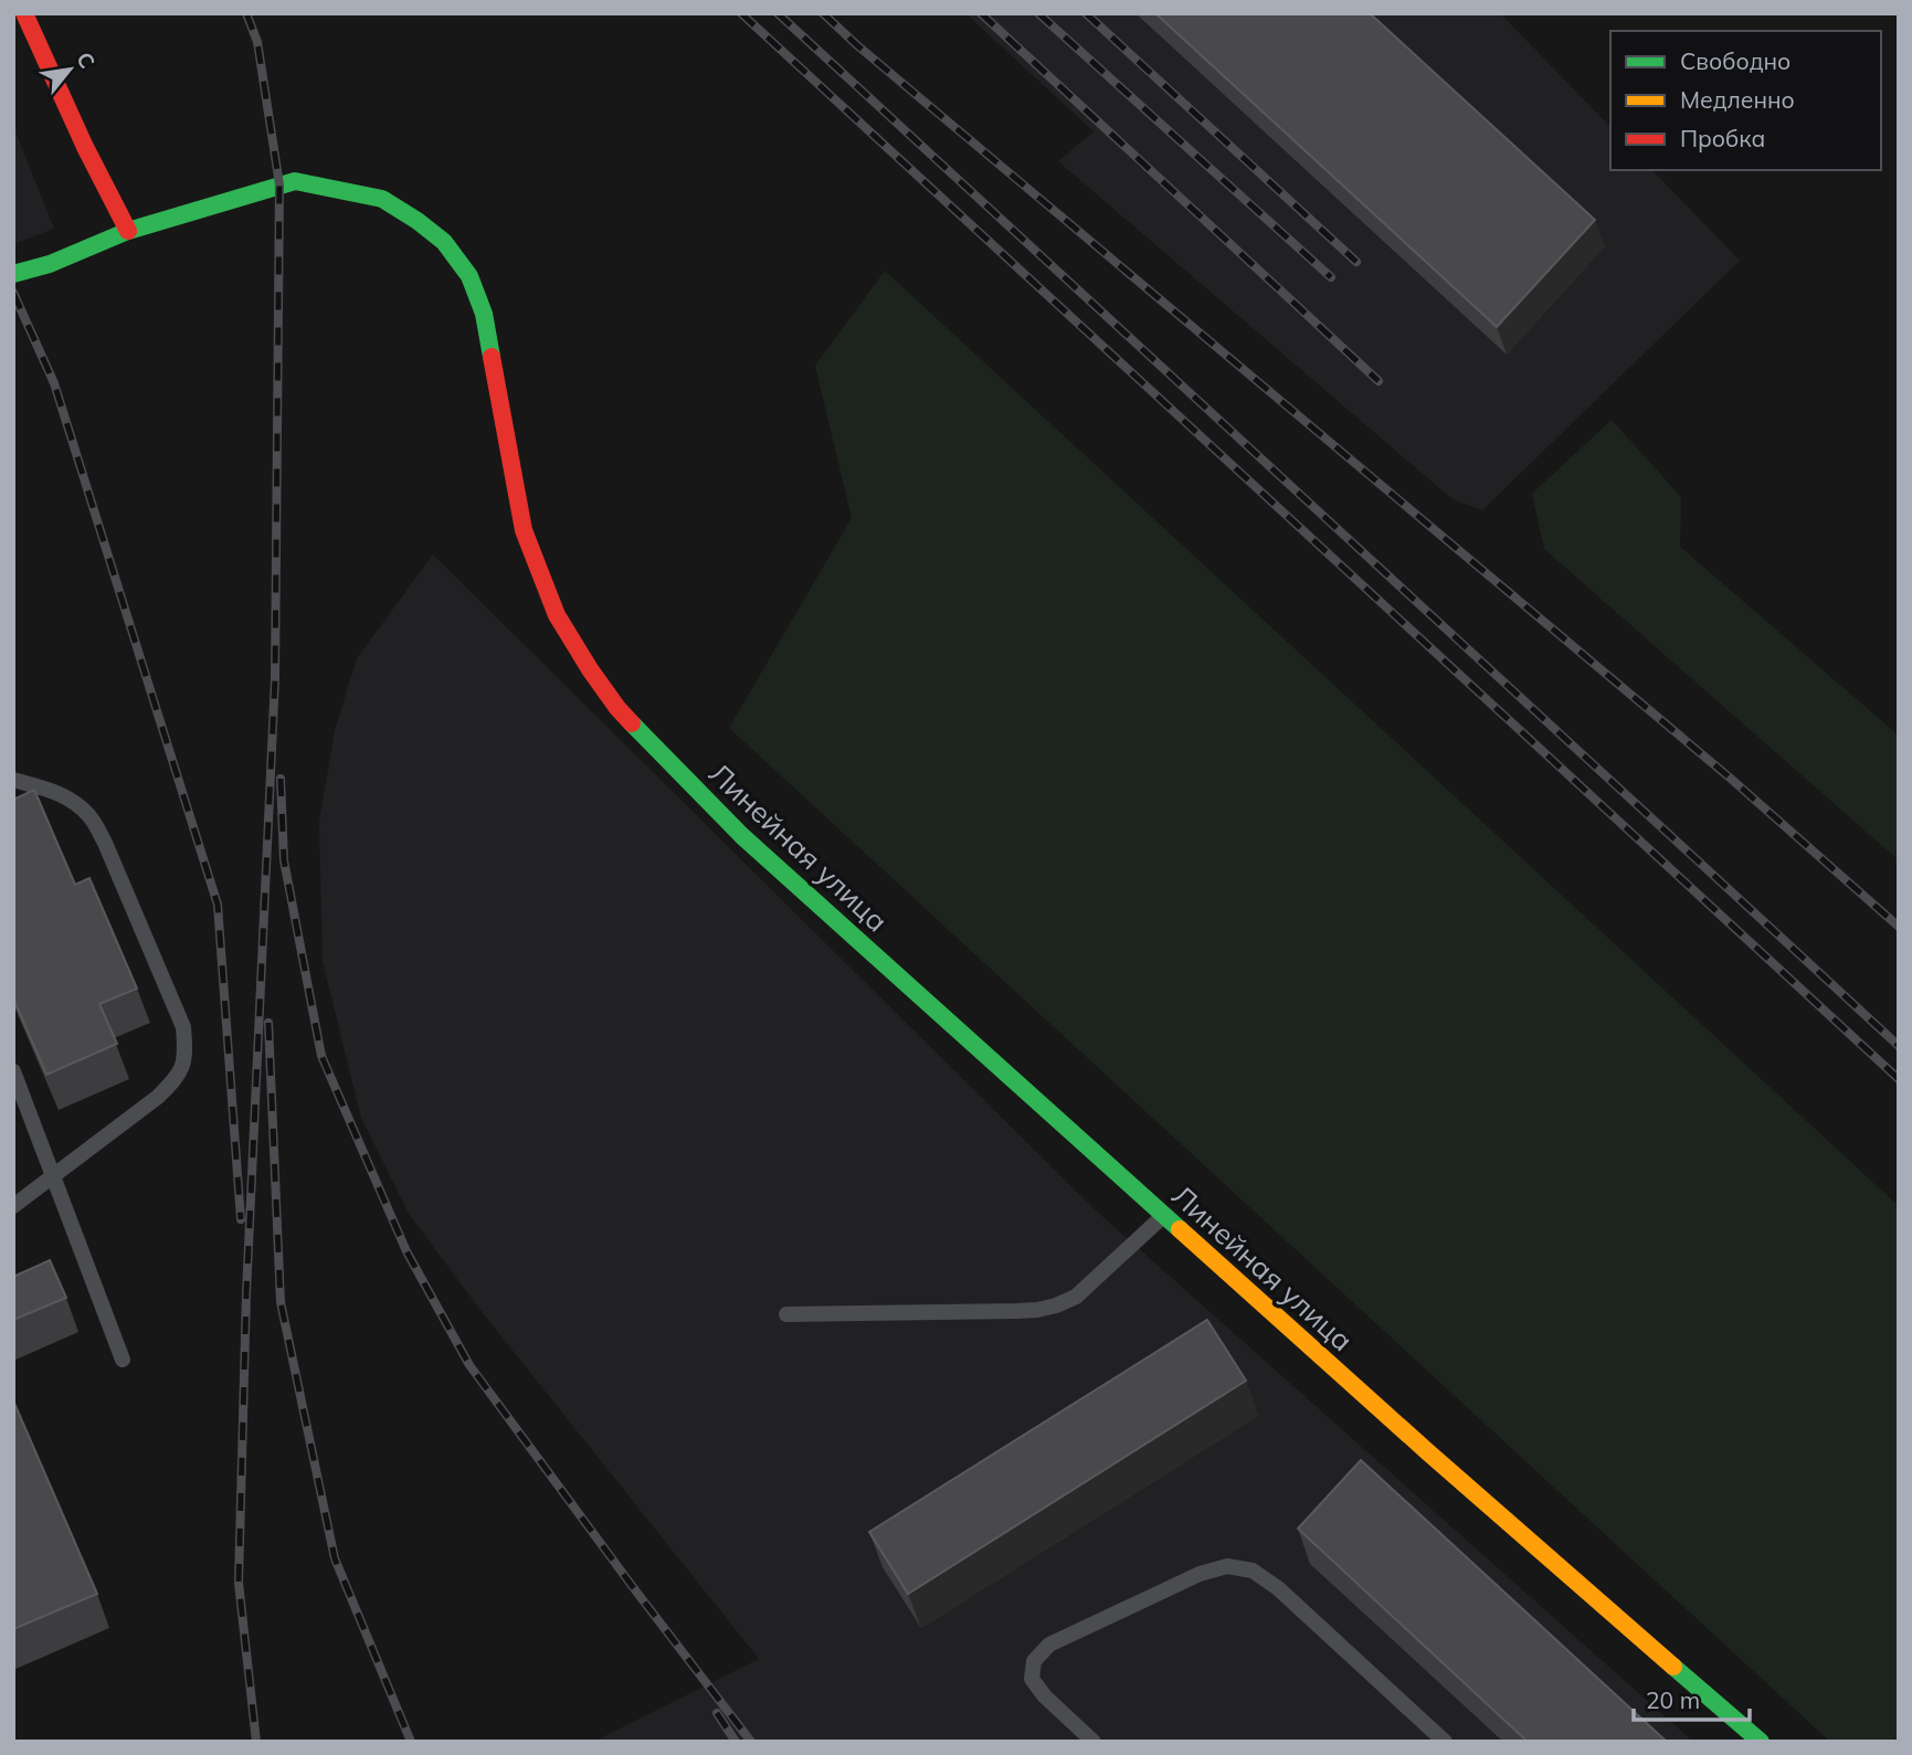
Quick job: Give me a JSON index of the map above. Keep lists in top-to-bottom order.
{
  "streets": {
    "street": ["Линейная улица"]
  },
  "legend": ["Свободно", "Медленно", "Пробка"],
  "scale_bar": "20 m",
  "north": "top right"
}
